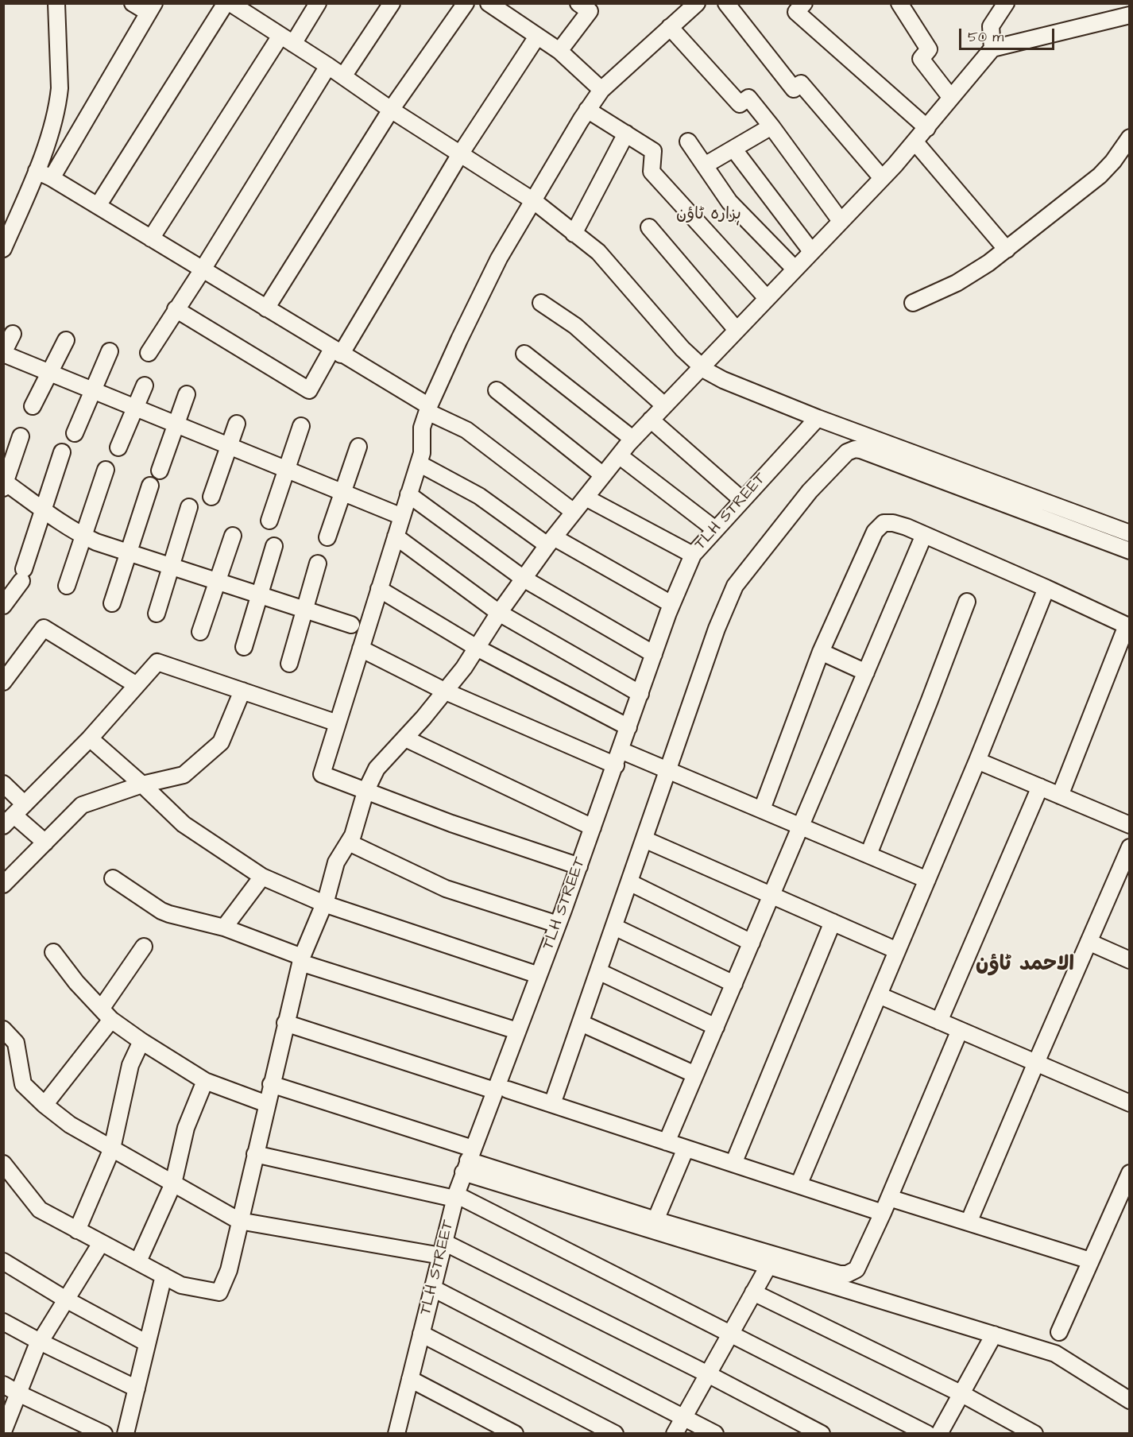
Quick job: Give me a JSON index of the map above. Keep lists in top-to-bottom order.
{
  "streets": {
    "street": ["TLH STREET"]
  },
  "districts": ["ہزارہ ٹاؤن", "الاحمد ٹاؤن"],
  "scale_bar": "50 m"
}
